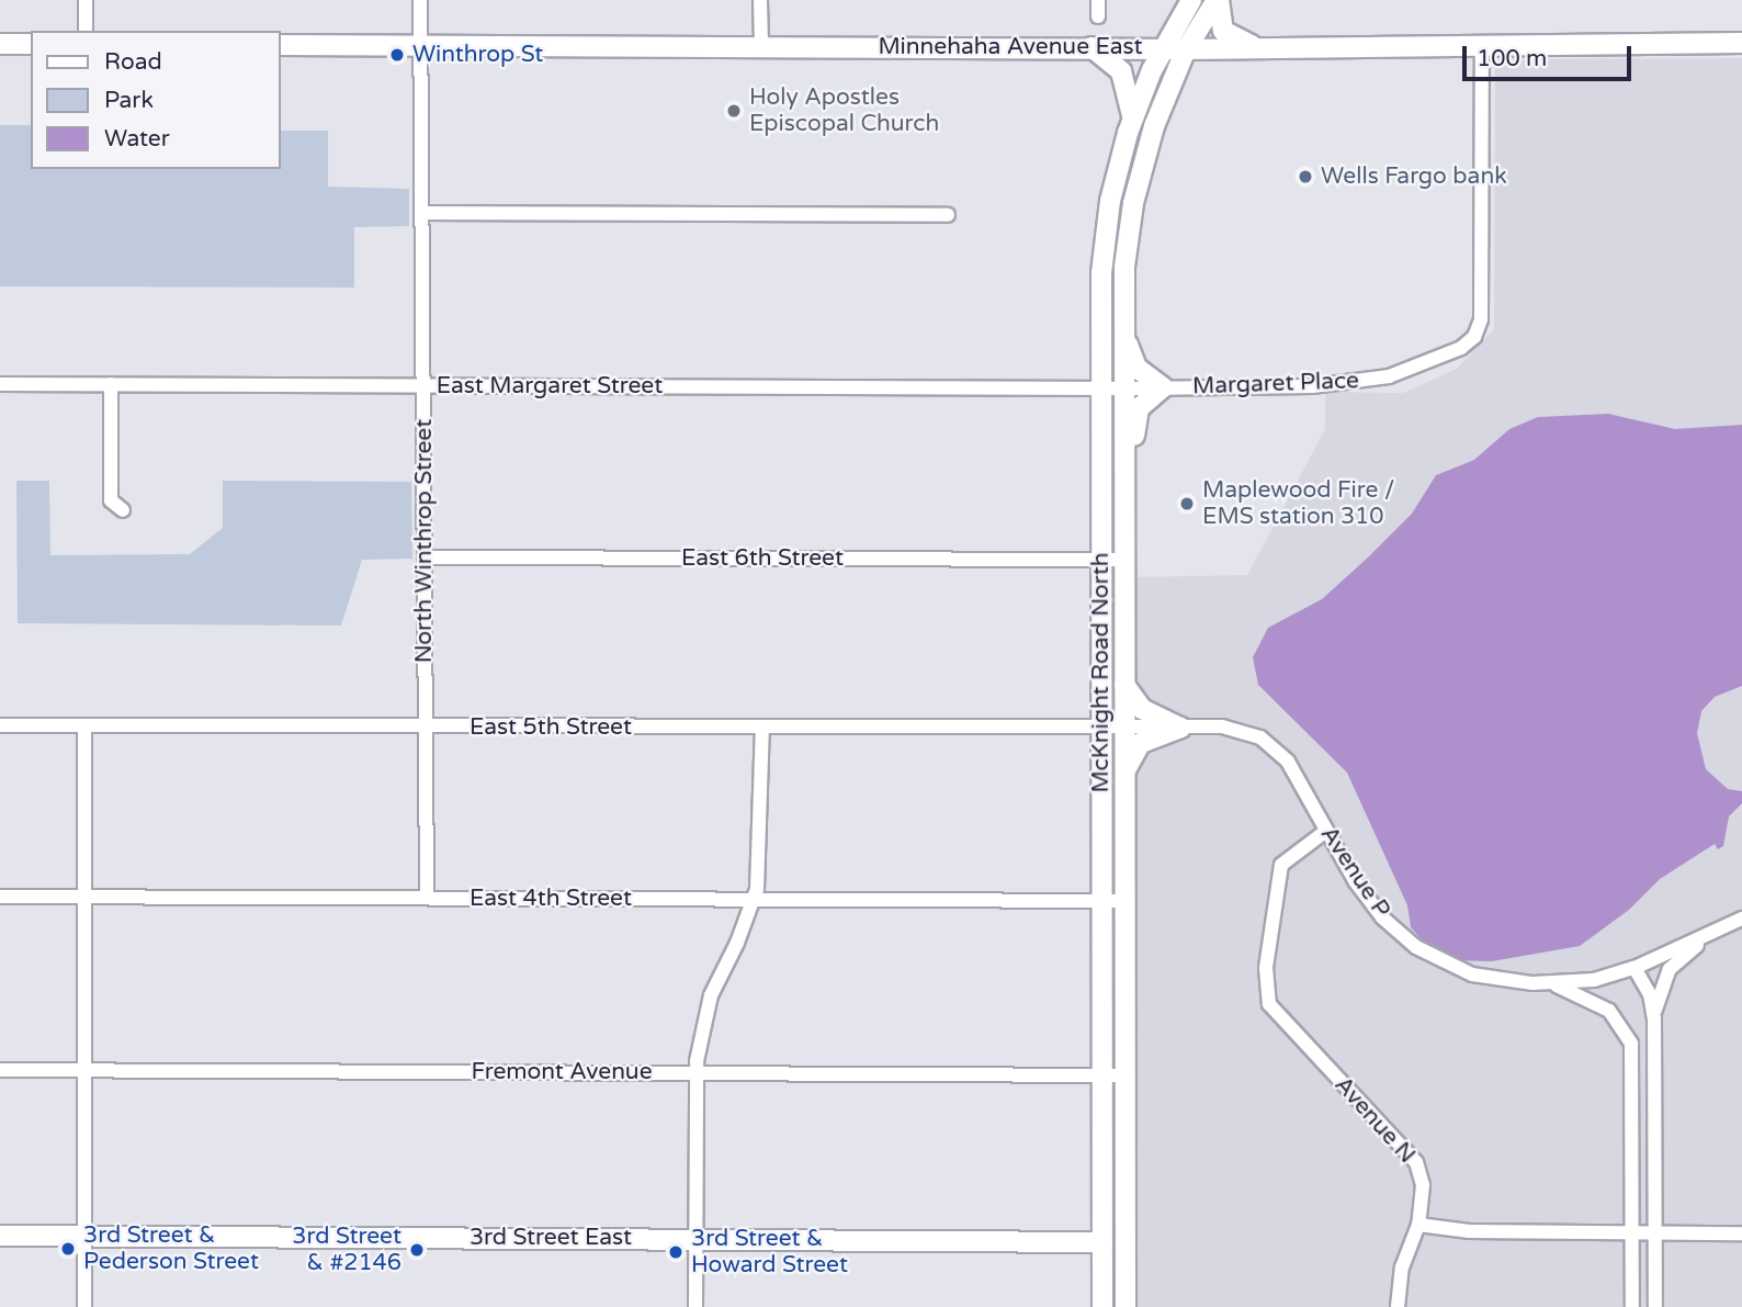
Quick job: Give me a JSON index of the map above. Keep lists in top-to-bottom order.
{
  "streets": {
    "main road": ["Minnehaha Avenue East", "McKnight Road North", "3rd Street East"],
    "street": [
      "Margaret Place",
      "East Margaret Street",
      "North Winthrop Street",
      "East 6th Street",
      "East 5th Street",
      "Avenue P",
      "East 4th Street",
      "Fremont Avenue",
      "Avenue N"
    ]
  },
  "crossings": [
    ["Minnehaha Avenue East", "Margaret Place"],
    ["Minnehaha Avenue East", "North Winthrop Street"],
    ["Minnehaha Avenue East", "McKnight Road North"],
    ["Margaret Place", "East Margaret Street"],
    ["Margaret Place", "McKnight Road North"],
    ["East Margaret Street", "North Winthrop Street"],
    ["East Margaret Street", "McKnight Road North"],
    ["North Winthrop Street", "East 6th Street"],
    ["North Winthrop Street", "East 5th Street"],
    ["North Winthrop Street", "East 4th Street"],
    ["East 6th Street", "McKnight Road North"],
    ["McKnight Road North", "East 5th Street"],
    ["McKnight Road North", "Avenue P"],
    ["McKnight Road North", "East 4th Street"],
    ["McKnight Road North", "Fremont Avenue"],
    ["McKnight Road North", "3rd Street East"],
    ["East 5th Street", "Avenue P"],
    ["Avenue P", "Avenue N"]
  ],
  "places": [
    "Winthrop St",
    "Holy Apostles Episcopal Church",
    "Wells Fargo bank",
    "Maplewood Fire / EMS station 310",
    "3rd Street & Pederson Street",
    "3rd Street & #2146",
    "3rd Street & Howard Street"
  ],
  "legend": ["Road", "Park", "Water"],
  "scale_bar": "100 m"
}
